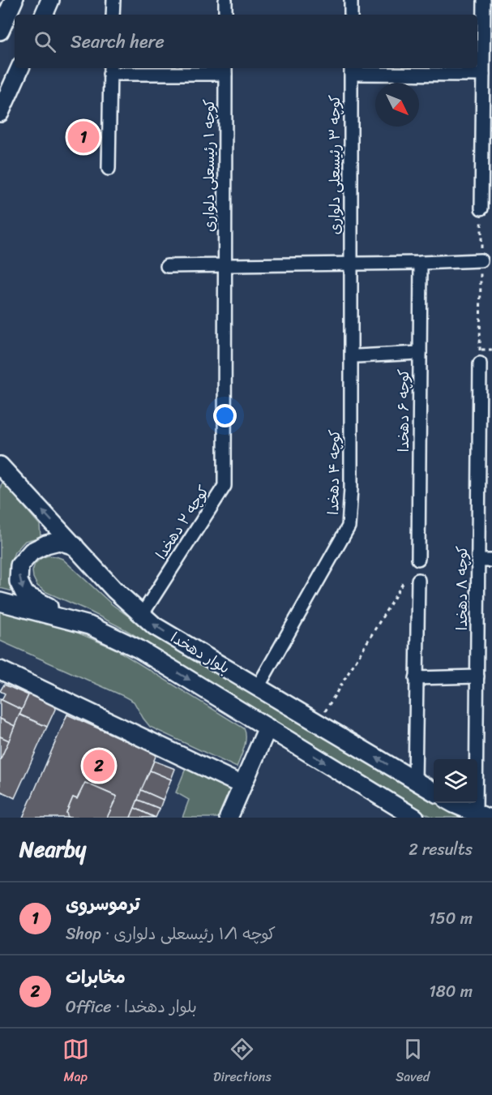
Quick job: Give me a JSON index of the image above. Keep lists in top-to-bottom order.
{
  "streets": {
    "main road": ["بلوار دهخدا"],
    "street": [
      "کوچه ۳ رئیسعلی دلواری",
      "کوچه ۱ رئیسعلی دلواری",
      "کوچه ۶ دهخدا",
      "کوچه ۴ دهخدا",
      "کوچه ۲ دهخدا",
      "کوچه ۸ دهخدا"
    ]
  },
  "crossings": [
    ["کوچه ۳ رئیسعلی دلواری", "کوچه ۴ دهخدا"],
    ["کوچه ۱ رئیسعلی دلواری", "کوچه ۲ دهخدا"],
    ["کوچه ۴ دهخدا", "بلوار دهخدا"],
    ["کوچه ۲ دهخدا", "بلوار دهخدا"]
  ],
  "north": "bottom right",
  "page": {
    "search": "Search here",
    "pins": ["1", "2"],
    "heading": ["Nearby", "2 results"],
    "list": [
      {
        "mark": "1",
        "name": "ترموسروی",
        "note": "Shop · کوچه ۱/۱ رئیسعلی دلواری",
        "value": "150 m"
      },
      {
        "mark": "2",
        "name": "مخابرات",
        "note": "Office · بلوار دهخدا",
        "value": "180 m"
      }
    ],
    "nav": ["Map", "Directions", "Saved"]
  }
}
